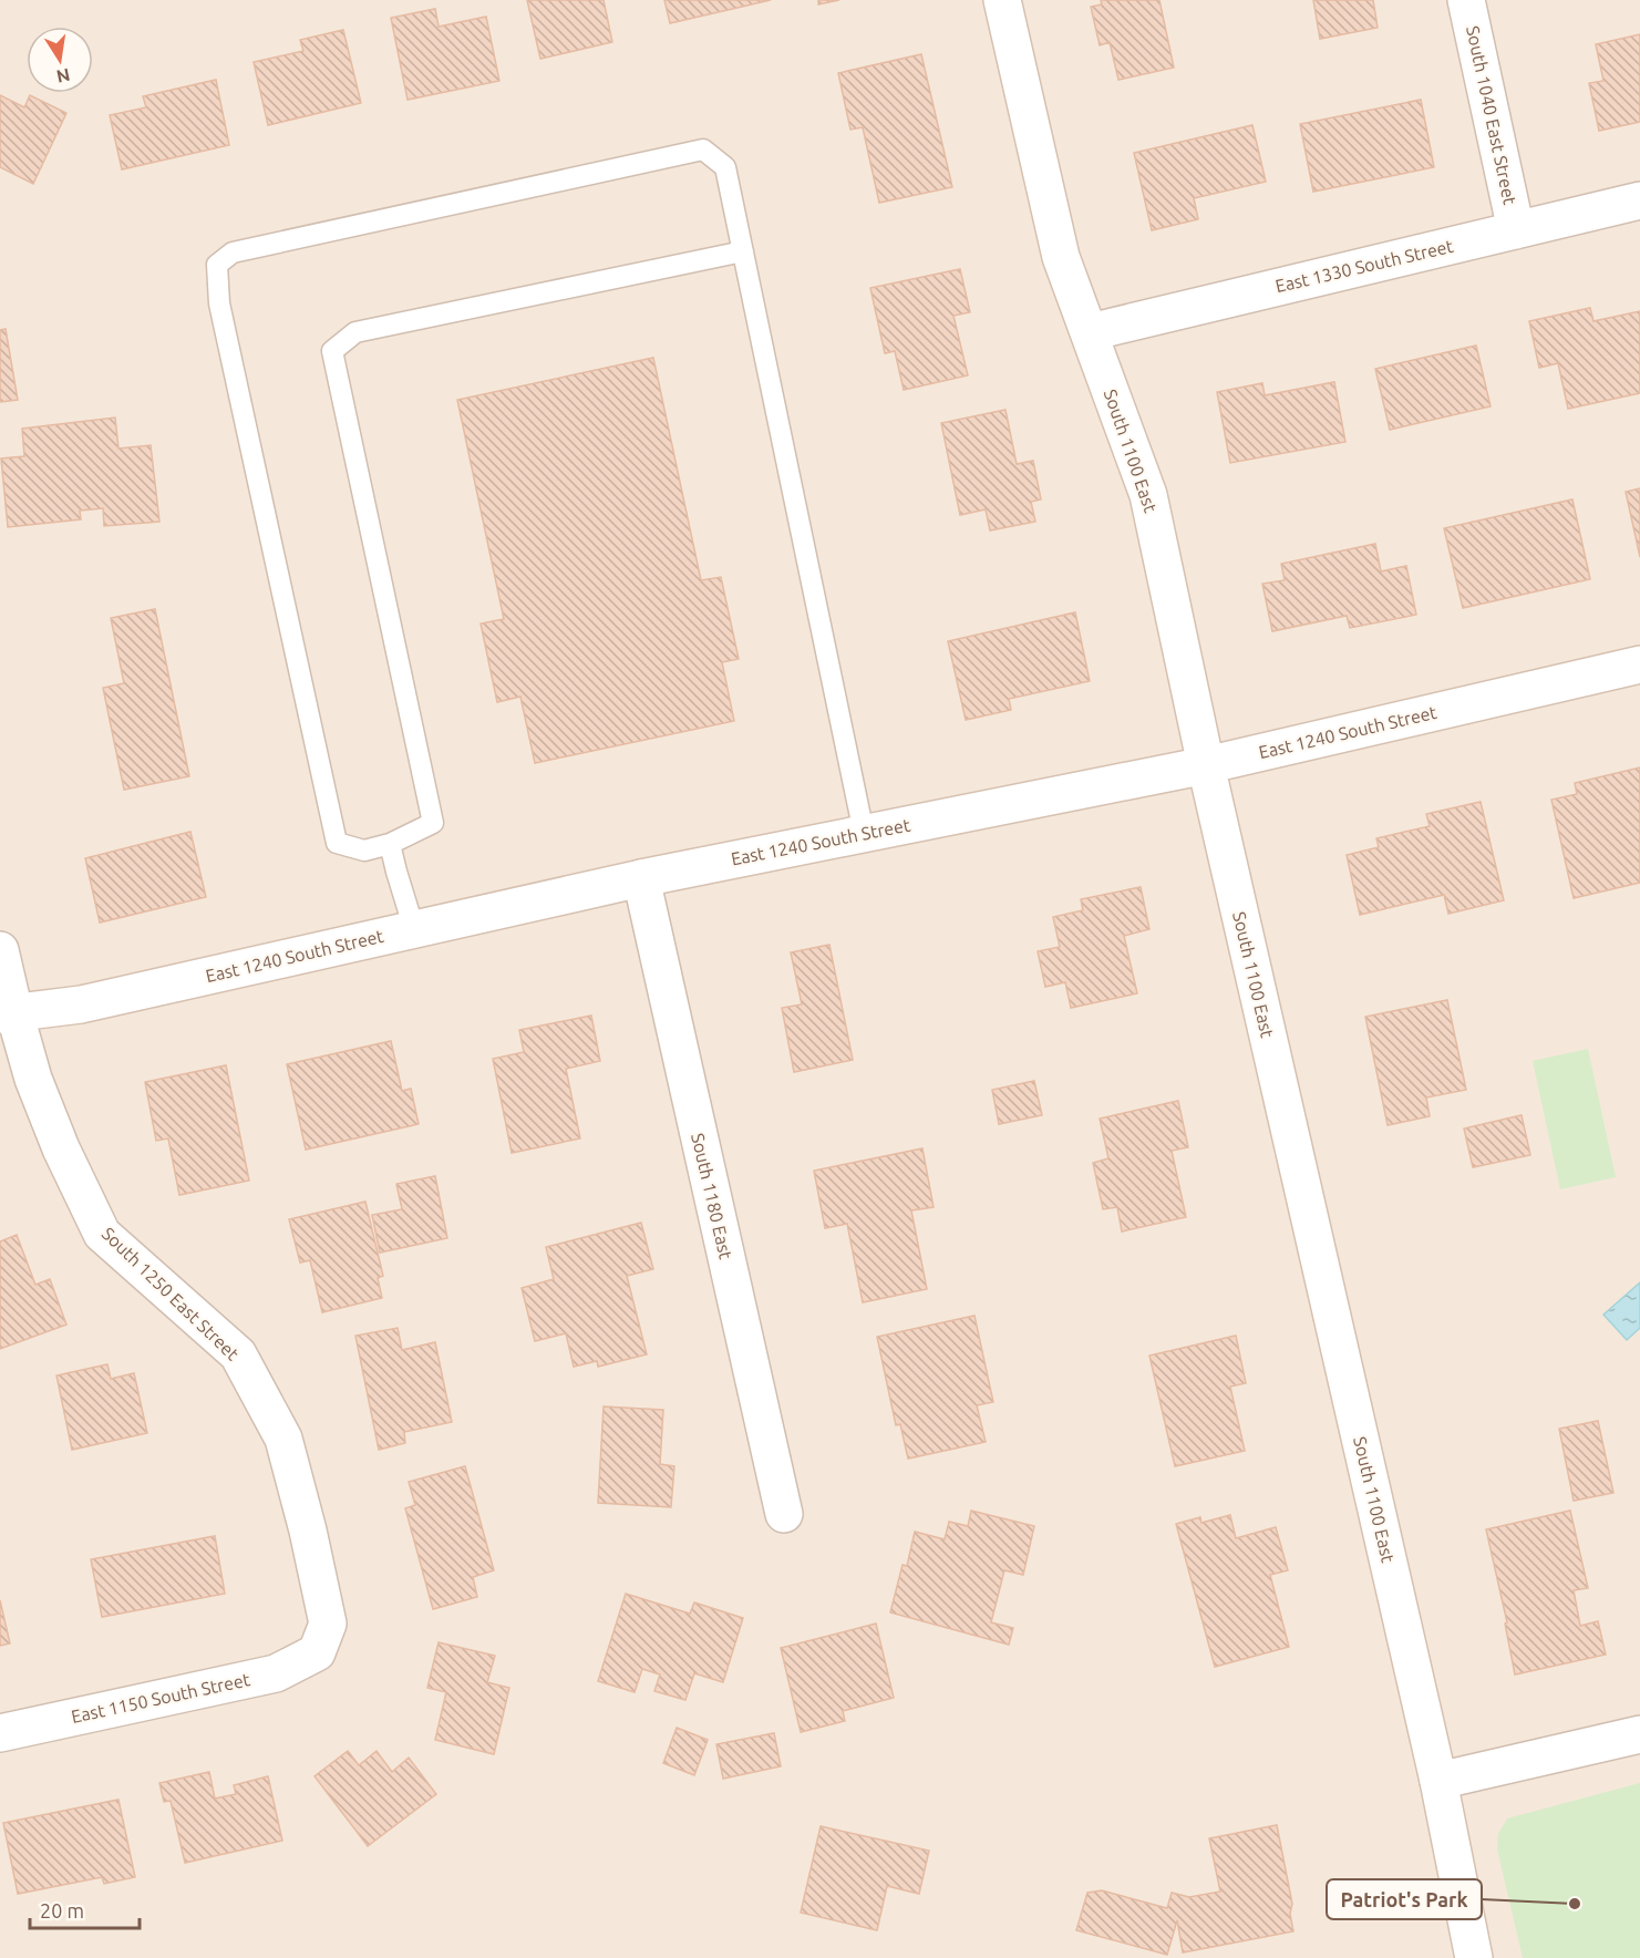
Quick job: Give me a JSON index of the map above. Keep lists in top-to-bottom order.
{
  "streets": {
    "street": [
      "South 1040 East Street",
      "East 1330 South Street",
      "South 1100 East",
      "East 1240 South Street",
      "South 1180 East",
      "South 1250 East Street",
      "East 1150 South Street"
    ]
  },
  "crossings": [
    ["South 1040 East Street", "East 1330 South Street"],
    ["East 1330 South Street", "South 1100 East"],
    ["South 1100 East", "East 1240 South Street"],
    ["East 1240 South Street", "South 1180 East"],
    ["East 1240 South Street", "South 1250 East Street"],
    ["South 1250 East Street", "East 1150 South Street"]
  ],
  "places": ["Patriot's Park"],
  "scale_bar": "20 m",
  "north": "bottom"
}
